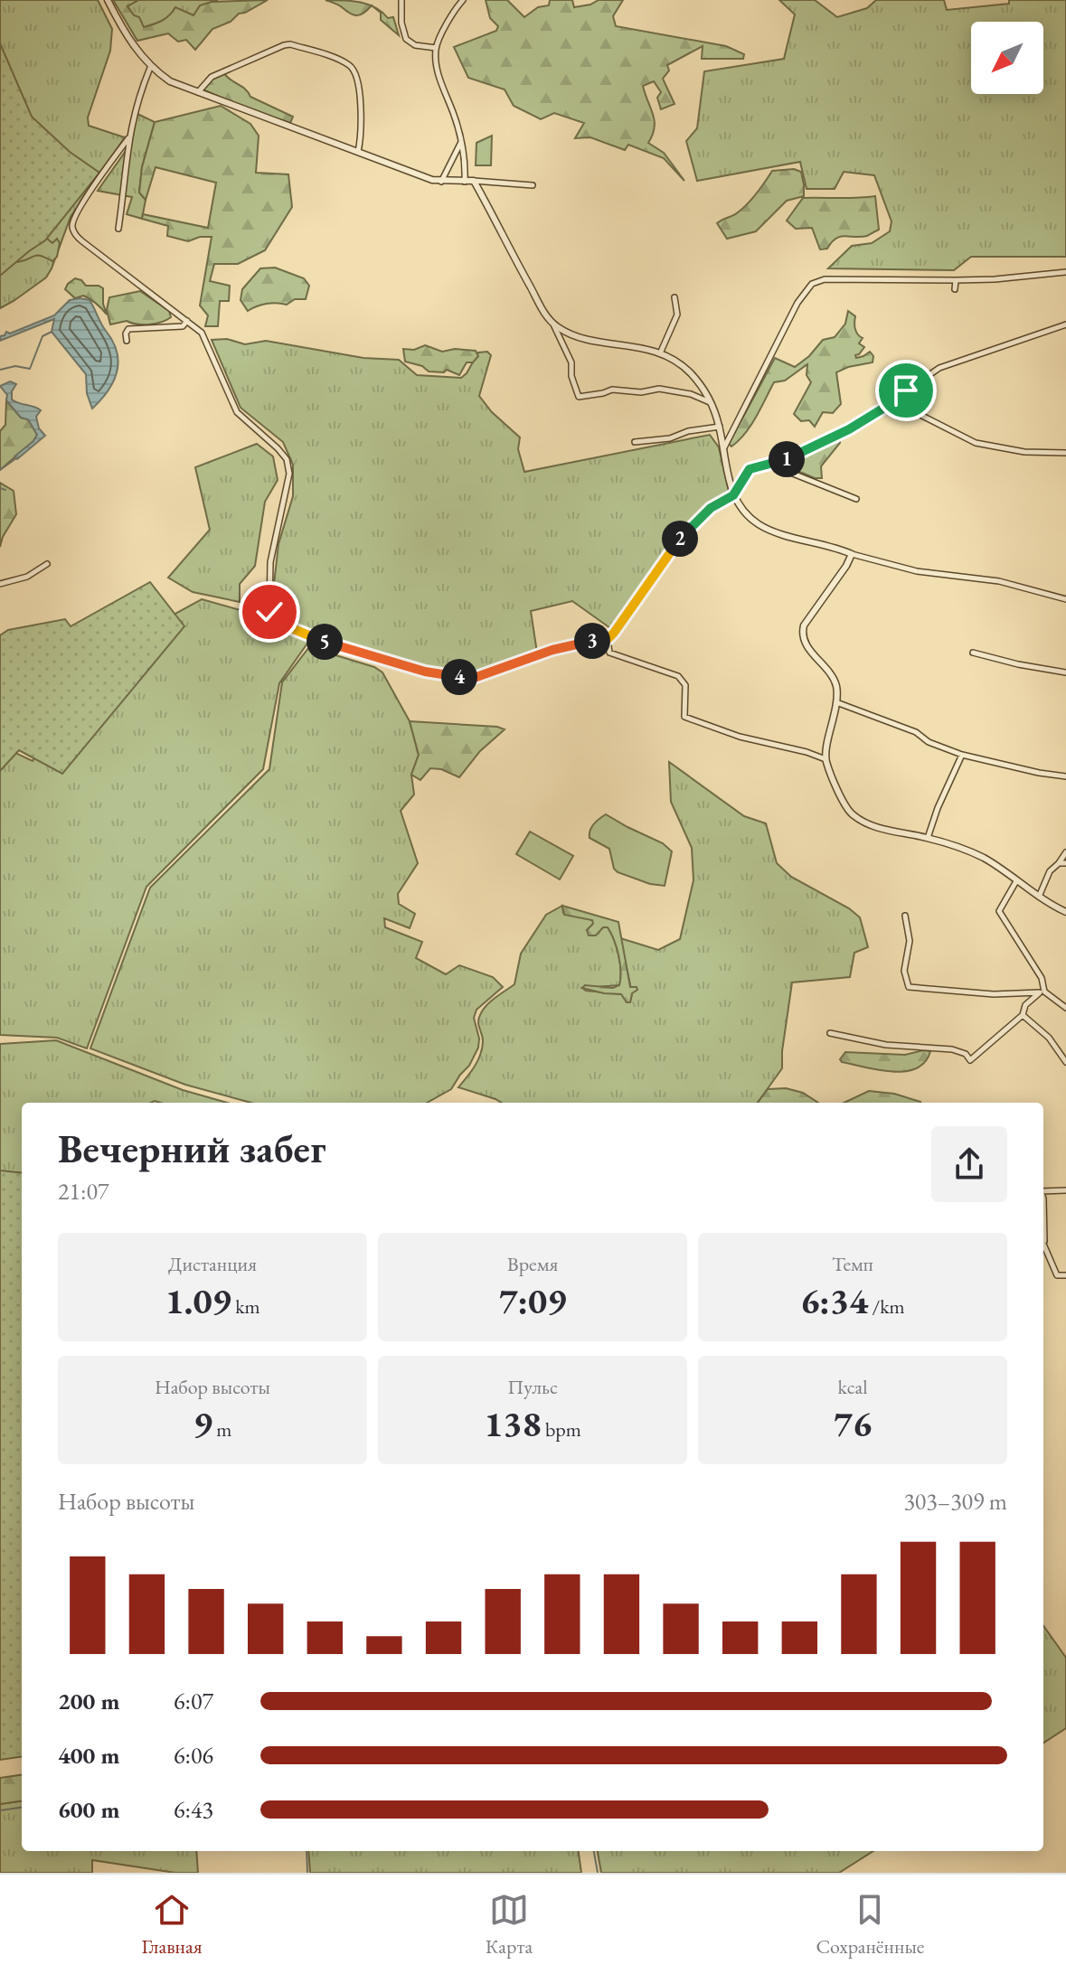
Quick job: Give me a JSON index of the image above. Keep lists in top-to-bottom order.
{
  "north": "bottom left",
  "page": {
    "pins": [
      "1",
      "2",
      "3",
      "5",
      "4"
    ],
    "heading": ["Вечерний забег", "21:07"],
    "stats": [
      ["Дистанция", "1.09 km"],
      ["Время", "7:09"],
      ["Темп", "6:34 /km"],
      ["Набор высоты", "9 m"],
      ["Пульс", "138 bpm"],
      ["kcal", "76"]
    ],
    "chart": ["Набор высоты", "303–309 m"],
    "list": [
      {
        "name": "200 m",
        "note": "6:07"
      },
      {
        "name": "400 m",
        "note": "6:06"
      },
      {
        "name": "600 m",
        "note": "6:43"
      }
    ],
    "tabs": ["Главная", "Карта", "Сохранённые"]
  }
}
